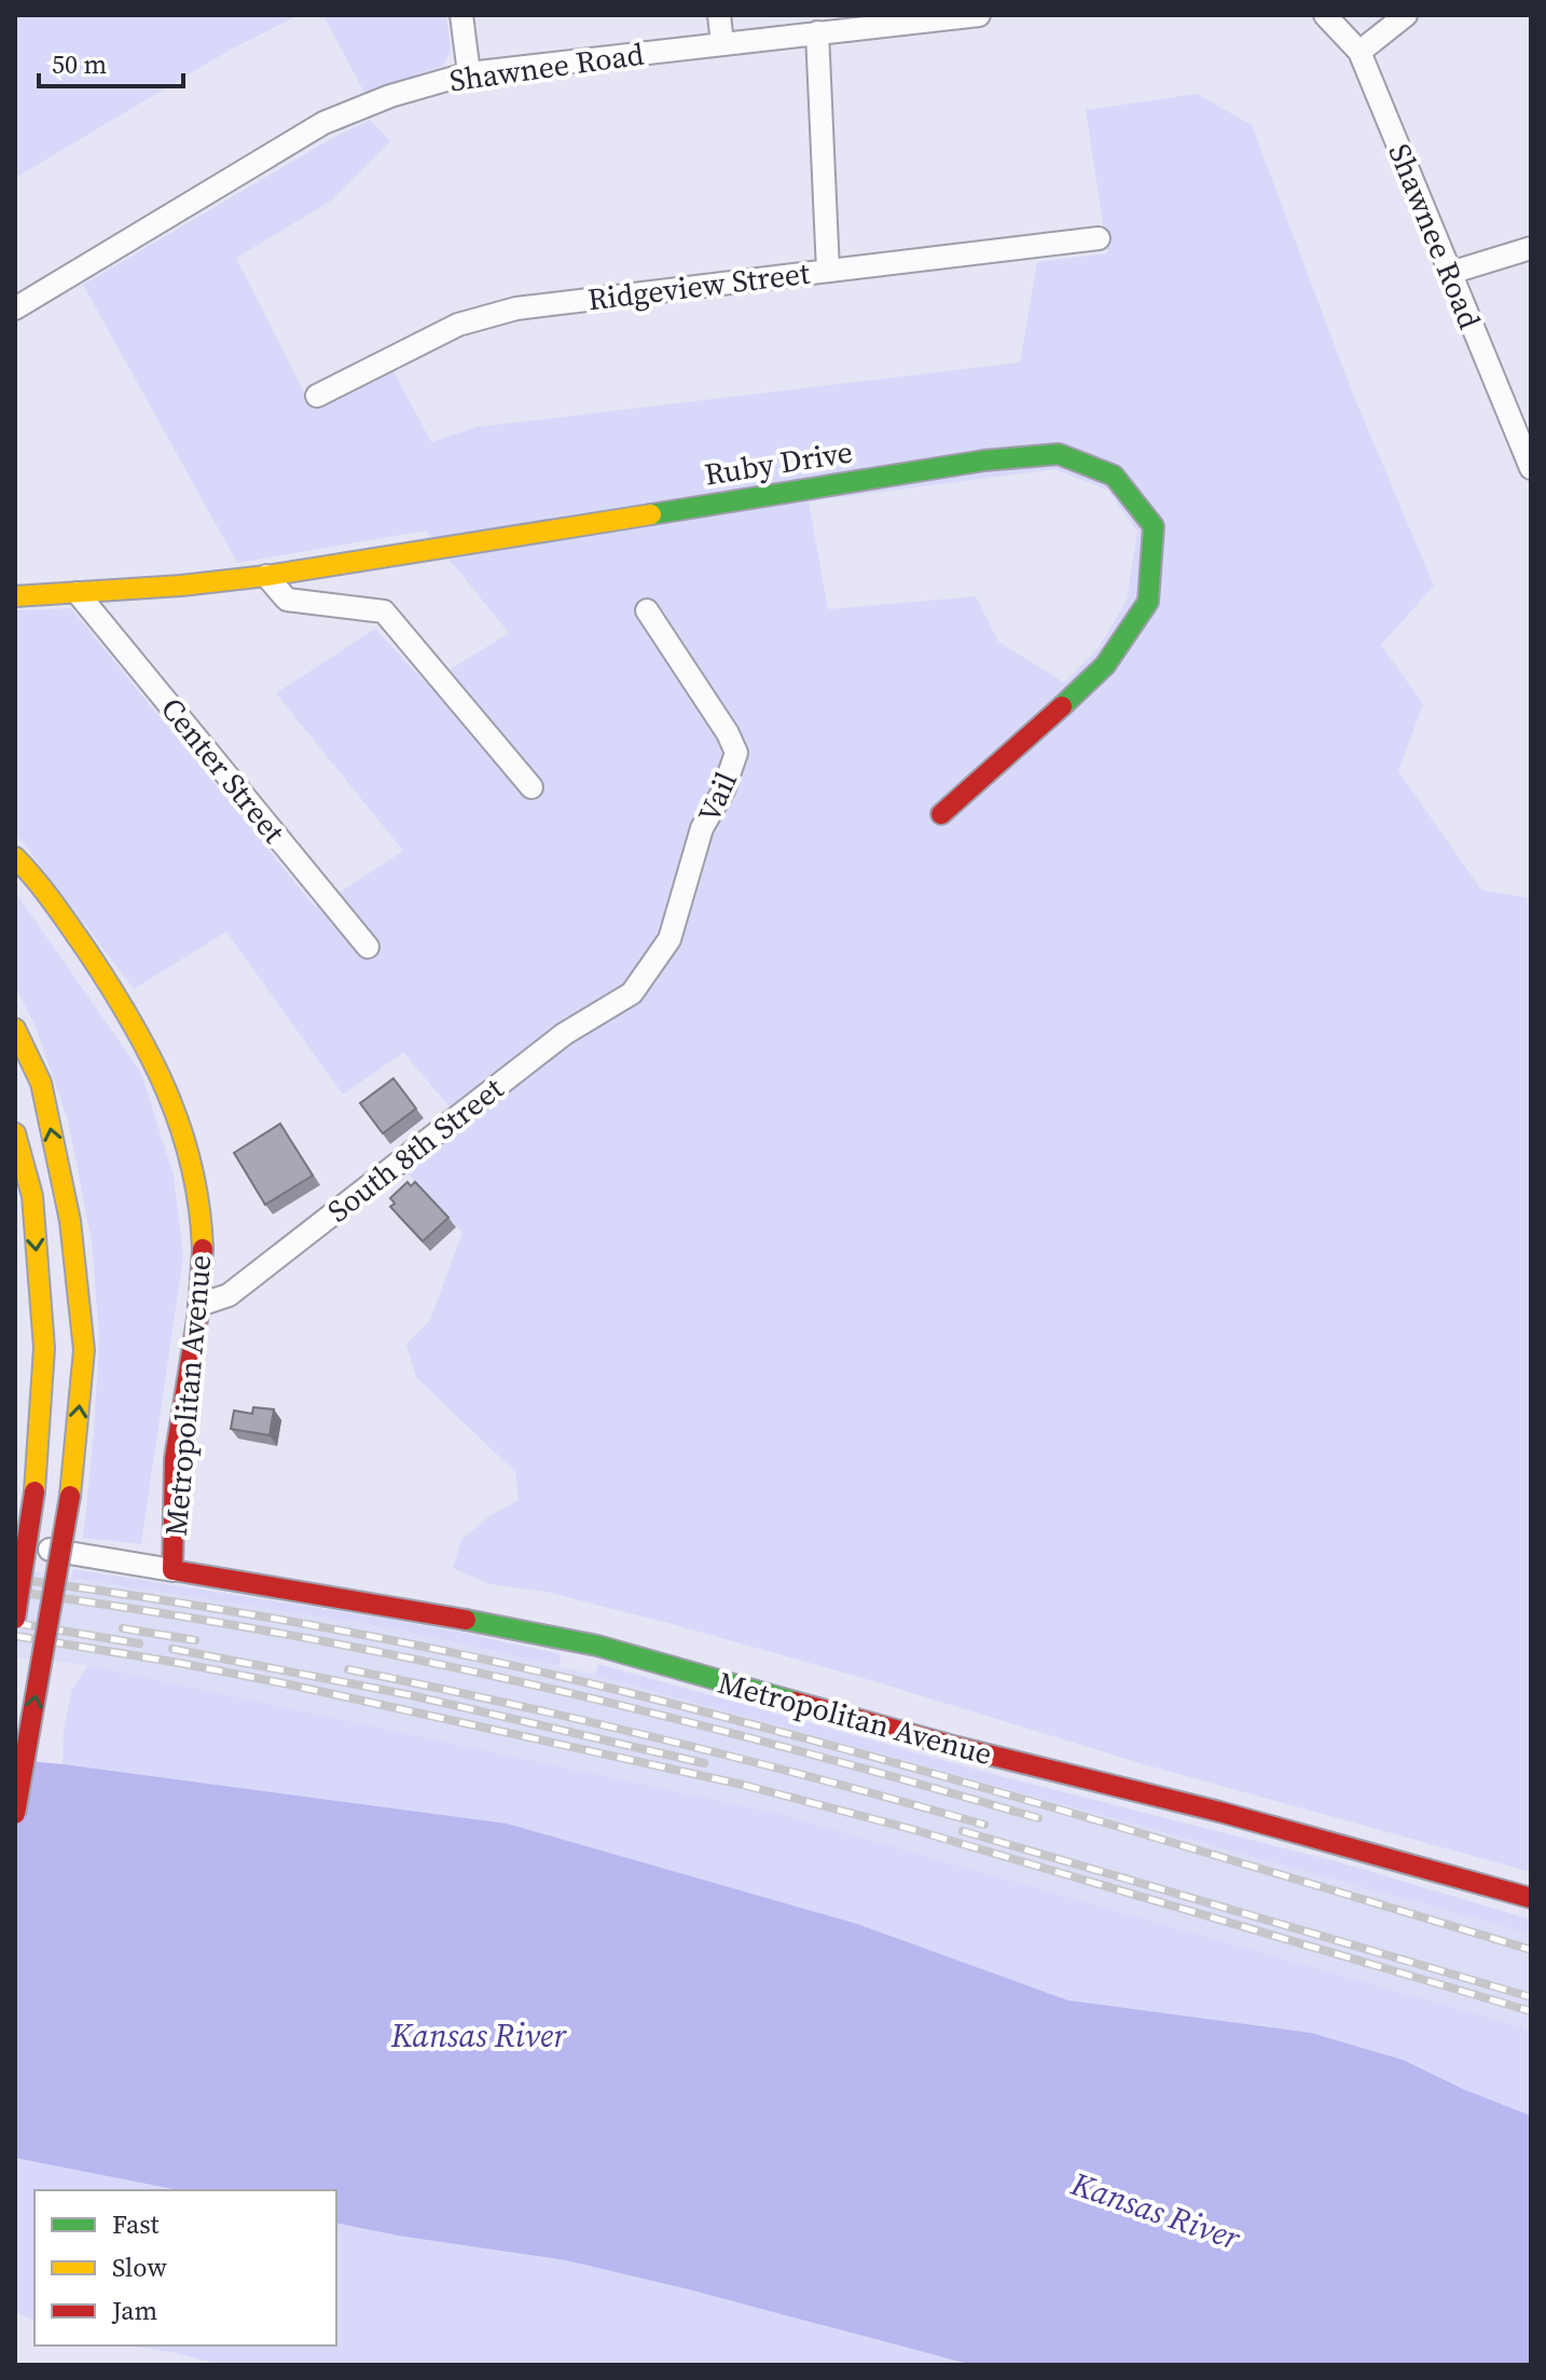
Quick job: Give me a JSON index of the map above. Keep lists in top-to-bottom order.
{
  "streets": {
    "main road": ["Ruby Drive", "Metropolitan Avenue"],
    "street": [
      "Shawnee Road",
      "Ridgeview Street",
      "Center Street",
      "Vail",
      "South 8th Street"
    ]
  },
  "crossings": [
    ["Ruby Drive", "Center Street"],
    ["Vail", "South 8th Street"],
    ["South 8th Street", "Metropolitan Avenue"]
  ],
  "water": ["Kansas River"],
  "legend": ["Fast", "Slow", "Jam"],
  "scale_bar": "50 m"
}
